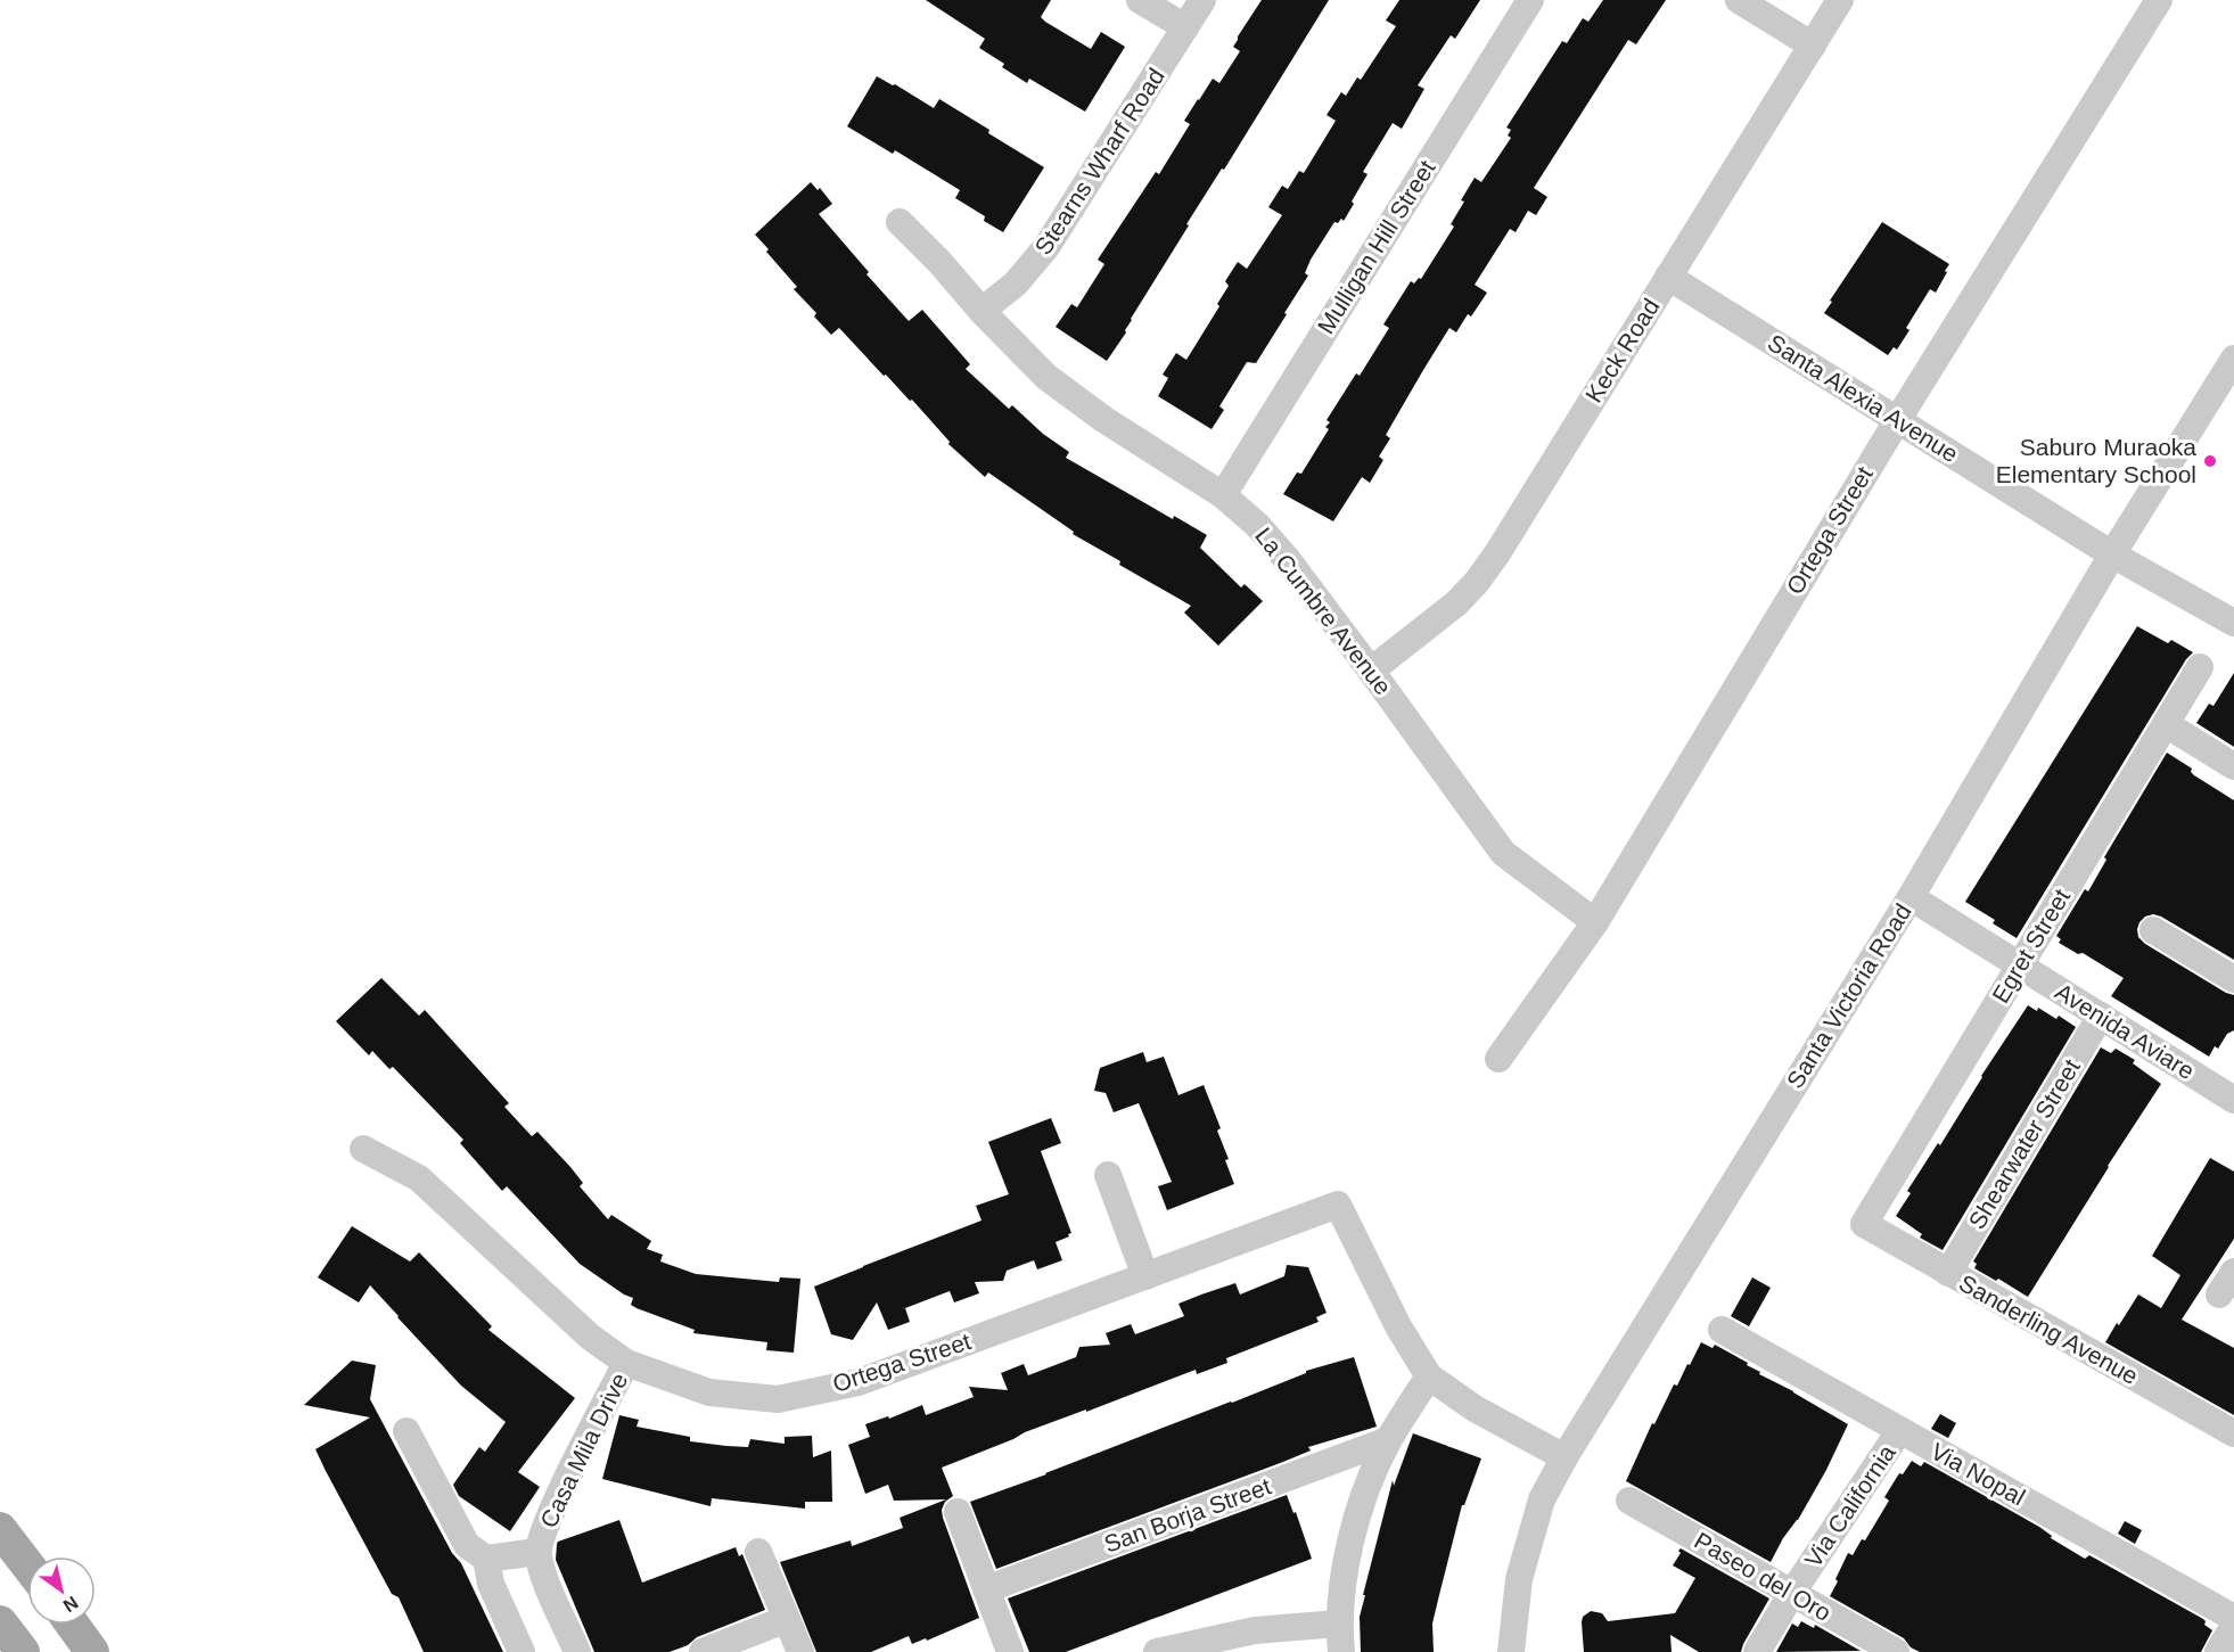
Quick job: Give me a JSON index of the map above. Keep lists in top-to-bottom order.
{
  "streets": {
    "street": [
      "Stearns Wharf Road",
      "Mulligan Hill Street",
      "Keck Road",
      "Santa Alexia Avenue",
      "Ortega Street",
      "La Cumbre Avenue",
      "Egret Street",
      "Santa Victoria Road",
      "Avenida Aviare",
      "Shearwater Street",
      "Sanderling Avenue",
      "Casa Mila Drive",
      "Via Nopal",
      "Via California",
      "San Borja Street",
      "Paseo del Oro"
    ]
  },
  "crossings": [
    ["Stearns Wharf Road", "La Cumbre Avenue"],
    ["Mulligan Hill Street", "La Cumbre Avenue"],
    ["Keck Road", "Santa Alexia Avenue"],
    ["Keck Road", "La Cumbre Avenue"],
    ["Santa Alexia Avenue", "Ortega Street"],
    ["Santa Alexia Avenue", "Santa Victoria Road"],
    ["Ortega Street", "La Cumbre Avenue"],
    ["Ortega Street", "Casa Mila Drive"],
    ["Egret Street", "Avenida Aviare"],
    ["Egret Street", "Sanderling Avenue"],
    ["Santa Victoria Road", "Avenida Aviare"],
    ["Avenida Aviare", "Shearwater Street"],
    ["Shearwater Street", "Sanderling Avenue"],
    ["Via Nopal", "Via California"],
    ["Via California", "Paseo del Oro"]
  ],
  "places": ["Saburo Muraoka Elementary School"],
  "north": "bottom right"
}
